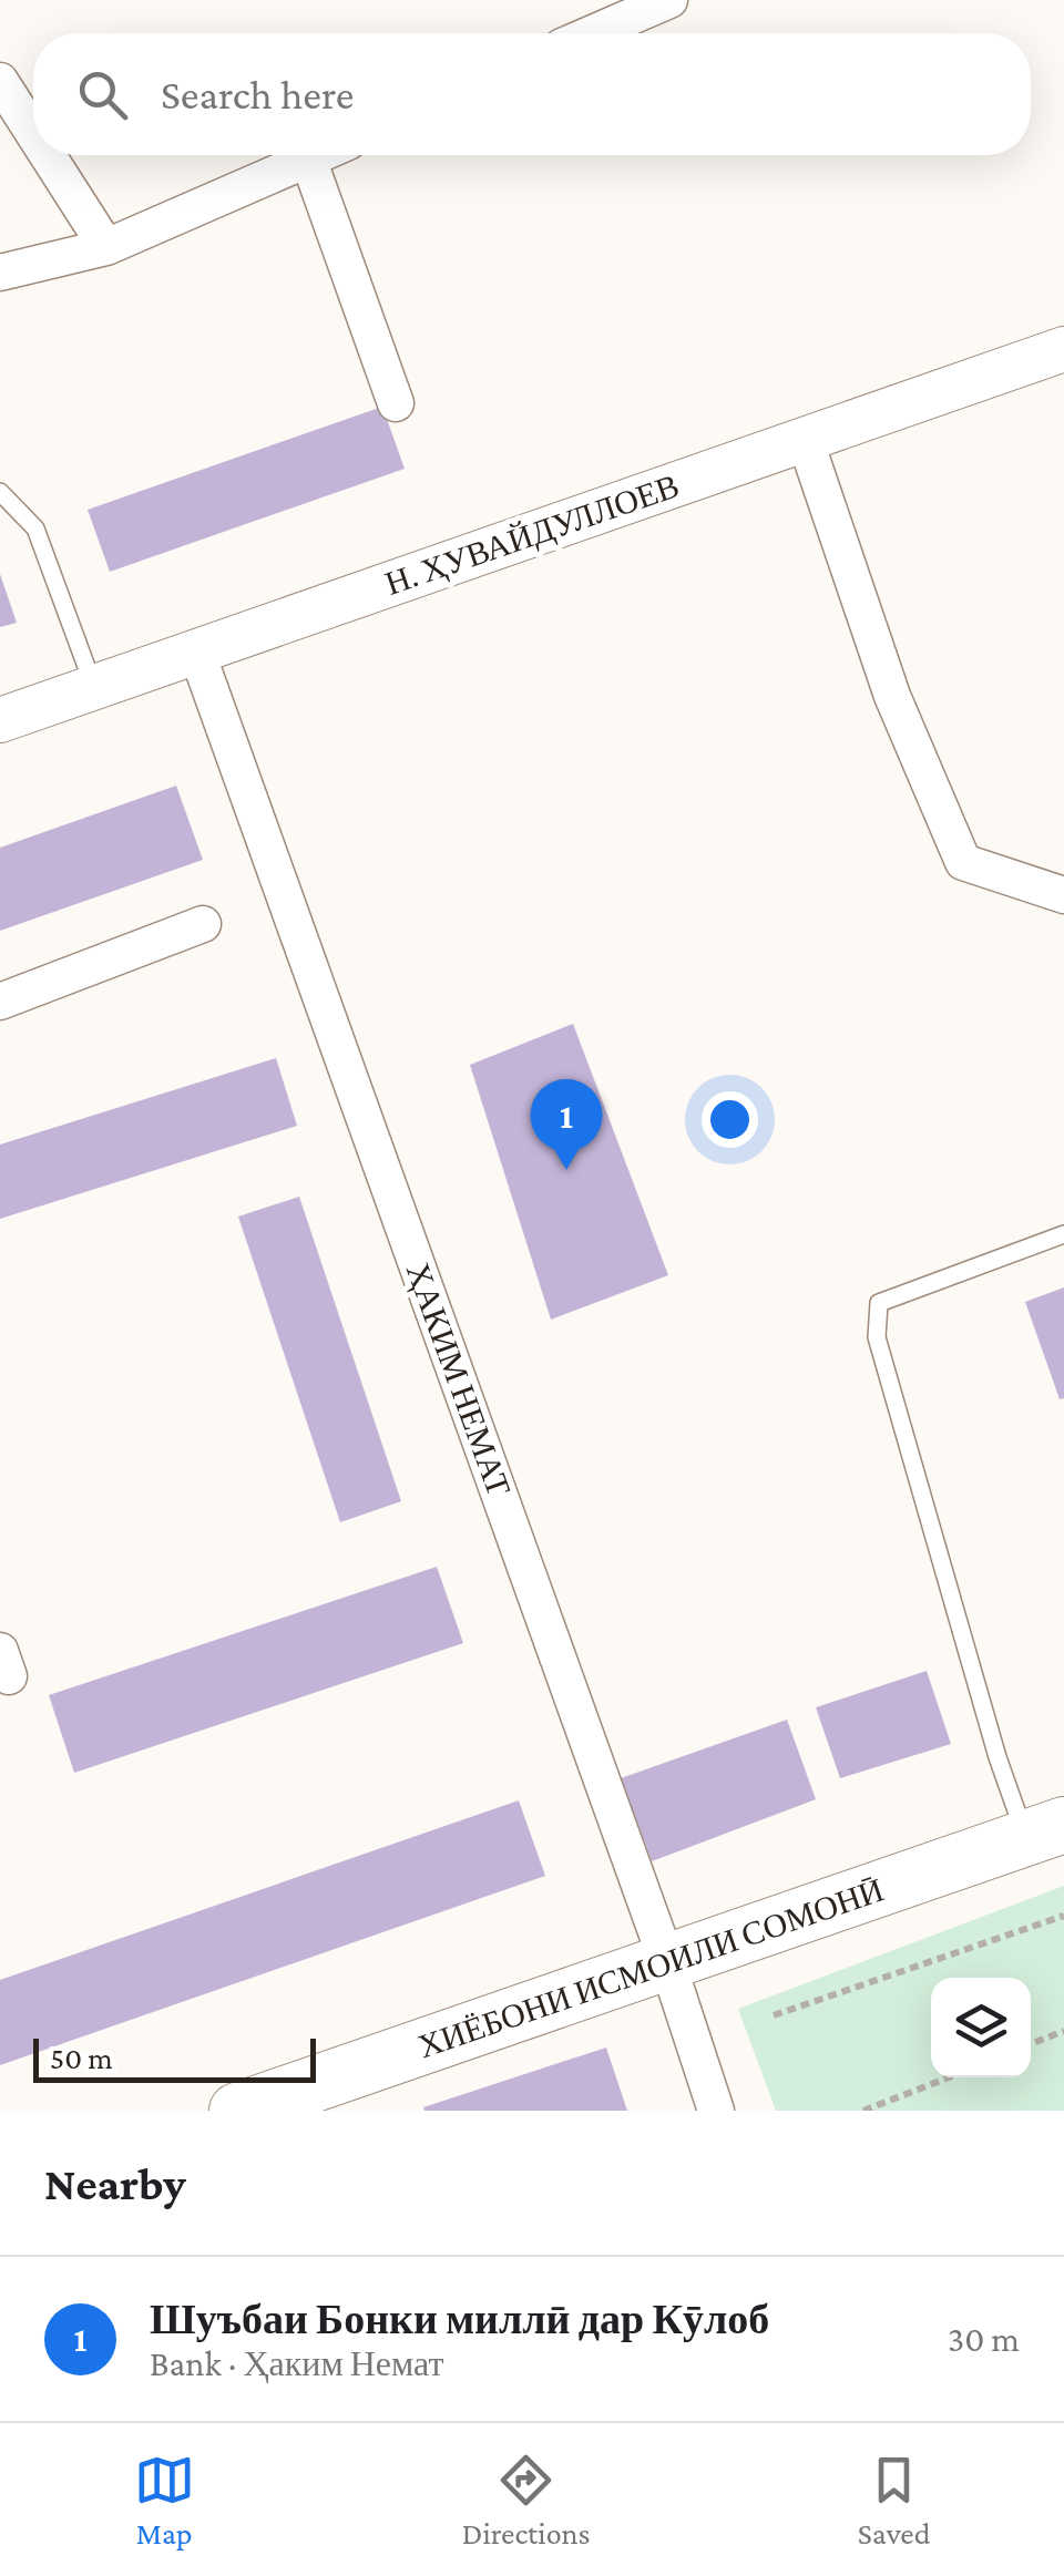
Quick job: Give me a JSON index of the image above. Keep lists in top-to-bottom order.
{
  "streets": {
    "main road": ["ХИЁБОНИ ИСМОИЛИ СОМОНӢ"],
    "street": ["Н. ҲУВАЙДУЛЛОЕВ", "ҲАКИМ НЕМАТ"]
  },
  "crossings": [
    ["Н. ҲУВАЙДУЛЛОЕВ", "ҲАКИМ НЕМАТ"],
    ["ҲАКИМ НЕМАТ", "ХИЁБОНИ ИСМОИЛИ СОМОНӢ"]
  ],
  "scale_bar": "50 m",
  "page": {
    "search": "Search here",
    "pins": "1",
    "scale": "50 m",
    "heading": "Nearby",
    "list": [
      {
        "mark": "1",
        "name": "Шуъбаи Бонки миллӣ дар Кӯлоб",
        "note": "Bank · Ҳаким Немат",
        "value": "30 m"
      }
    ],
    "nav": ["Map", "Directions", "Saved"]
  }
}
